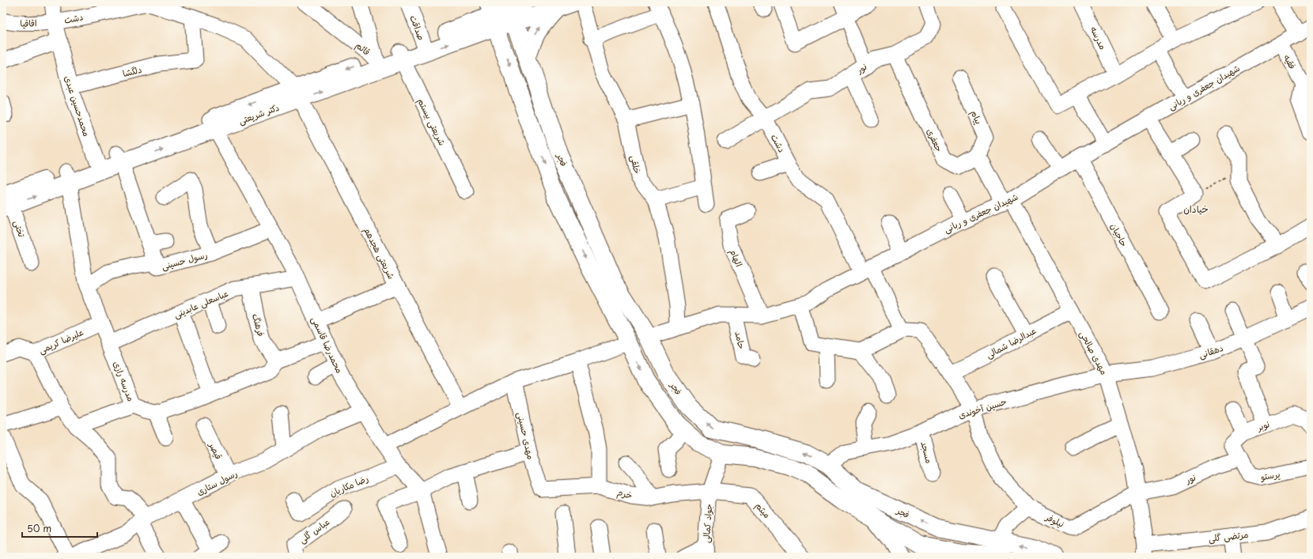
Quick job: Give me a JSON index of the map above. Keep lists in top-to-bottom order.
{
  "streets": {
    "main road": ["دکتر شریعتی", "فجر"],
    "street": [
      "دشت",
      "اقاقیا",
      "صداقت",
      "مدرسه",
      "قائم",
      "فقیه",
      "نور",
      "دلگشا",
      "شهیدان جعفری و ربانی",
      "محمدحسین عبدی",
      "پیام",
      "شریعتی بیستم",
      "جعفری",
      "خلقی",
      "تختی",
      "حاجیان",
      "شریعتی هجدهم",
      "الهام",
      "رسول حسینی",
      "عباسعلی عابدینی",
      "فرهنگ",
      "حامد",
      "علیرضا کریمی",
      "عبدالرضا شمالی",
      "محمدرضا قاسمی",
      "دهقانی",
      "مهدی صالحی",
      "مدرسه رازی",
      "حسین آخوندی",
      "نوبر",
      "مهدی حسینی",
      "قیصر",
      "مسجد",
      "پرستو",
      "رسول ستاری",
      "رضا مکاریان",
      "خرم",
      "میثم",
      "نیلوفر",
      "جواد کمالی",
      "عباس گلی",
      "مرتضی گلی"
    ]
  },
  "crossings": [
    ["دشت", "اقاقیا"],
    ["دشت", "نور"],
    ["دشت", "شهیدان جعفری و ربانی"],
    ["دشت", "محمدحسین عبدی"],
    ["دشت", "شریعتی هجدهم"],
    ["اقاقیا", "محمدحسین عبدی"],
    ["صداقت", "دکتر شریعتی"],
    ["قائم", "دکتر شریعتی"],
    ["فقیه", "شهیدان جعفری و ربانی"],
    ["نور", "جعفری"],
    ["نور", "مهدی صالحی"],
    ["نور", "نوبر"],
    ["نور", "پرستو"],
    ["نور", "نیلوفر"],
    ["دلگشا", "محمدحسین عبدی"],
    ["دلگشا", "شریعتی هجدهم"],
    ["شهیدان جعفری و ربانی", "فجر"],
    ["شهیدان جعفری و ربانی", "خلقی"],
    ["شهیدان جعفری و ربانی", "حاجیان"],
    ["شهیدان جعفری و ربانی", "الهام"],
    ["شهیدان جعفری و ربانی", "حامد"],
    ["شهیدان جعفری و ربانی", "مهدی صالحی"],
    ["محمدحسین عبدی", "دکتر شریعتی"],
    ["دکتر شریعتی", "شریعتی بیستم"],
    ["دکتر شریعتی", "فجر"],
    ["دکتر شریعتی", "تختی"],
    ["دکتر شریعتی", "شریعتی هجدهم"],
    ["دکتر شریعتی", "رسول حسینی"],
    ["دکتر شریعتی", "محمدرضا قاسمی"],
    ["دکتر شریعتی", "مدرسه رازی"],
    ["پیام", "جعفری"],
    ["فجر", "حسین آخوندی"],
    ["رسول حسینی", "محمدرضا قاسمی"],
    ["عباسعلی عابدینی", "فرهنگ"],
    ["عباسعلی عابدینی", "محمدرضا قاسمی"],
    ["عباسعلی عابدینی", "مدرسه رازی"],
    ["علیرضا کریمی", "مدرسه رازی"],
    ["عبدالرضا شمالی", "مهدی صالحی"],
    ["محمدرضا قاسمی", "رسول ستاری"],
    ["محمدرضا قاسمی", "رضا مکاریان"],
    ["دهقانی", "مهدی صالحی"],
    ["دهقانی", "حسین آخوندی"],
    ["مهدی صالحی", "حسین آخوندی"],
    ["مهدی صالحی", "نیلوفر"],
    ["مهدی صالحی", "مرتضی گلی"],
    ["حسین آخوندی", "مسجد"],
    ["نوبر", "پرستو"],
    ["مهدی حسینی", "خرم"],
    ["قیصر", "رسول ستاری"],
    ["رضا مکاریان", "عباس گلی"],
    ["خرم", "میثم"],
    ["خرم", "جواد کمالی"],
    ["میثم", "جواد کمالی"]
  ],
  "districts": ["خیادان"],
  "scale_bar": "50 m"
}
